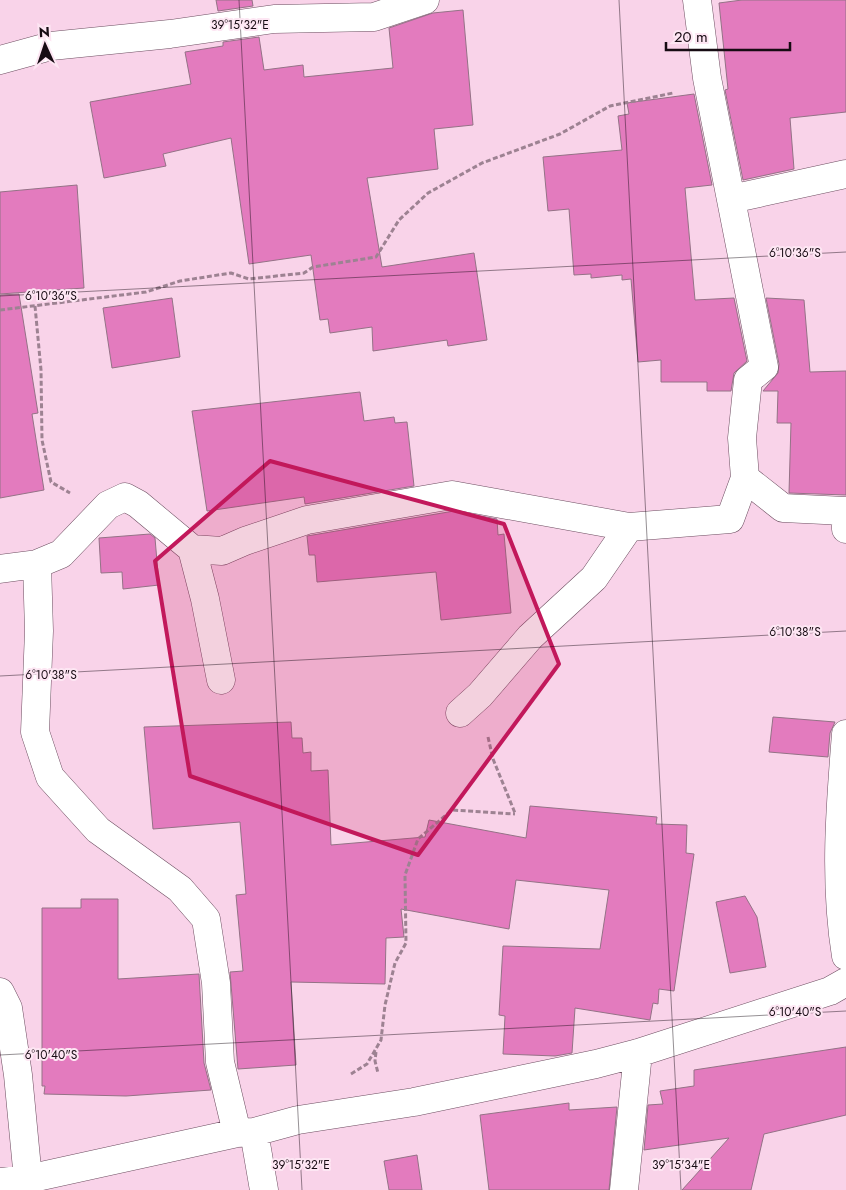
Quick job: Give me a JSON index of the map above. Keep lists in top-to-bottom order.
{
  "scale_bar": "20 m",
  "north": "top",
  "coordinates": [
    "39°15'32\"E",
    "6°10'36\"S",
    "6°10'38\"S",
    "6°10'40\"S",
    "39°15'34\"E"
  ]
}
